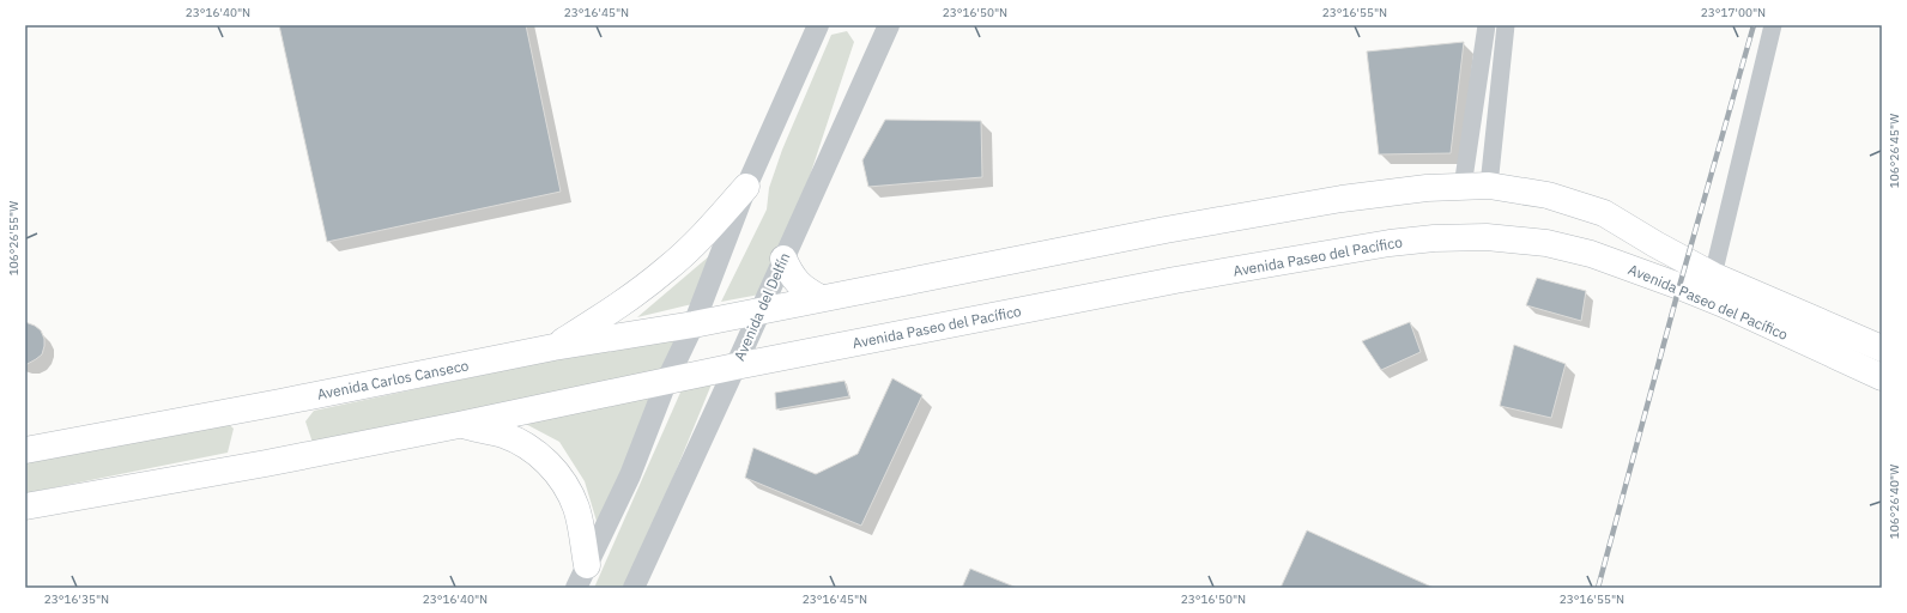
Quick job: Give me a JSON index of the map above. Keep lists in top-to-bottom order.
{
  "streets": {
    "main road": ["Avenida Paseo del Pacífico", "Avenida Carlos Canseco"],
    "street": ["Avenida del Delfín"]
  },
  "crossings": [
    ["Avenida Paseo del Pacífico", "Avenida del Delfín"],
    ["Avenida Paseo del Pacífico", "Avenida Carlos Canseco"],
    ["Avenida del Delfín", "Avenida Carlos Canseco"]
  ],
  "coordinates": [
    "23°16'40\"N",
    "23°16'45\"N",
    "23°16'50\"N",
    "23°16'55\"N",
    "23°17'00\"N",
    "106°26'45\"W",
    "106°26'55\"W",
    "106°26'40\"W",
    "23°16'35\"N"
  ]
}
